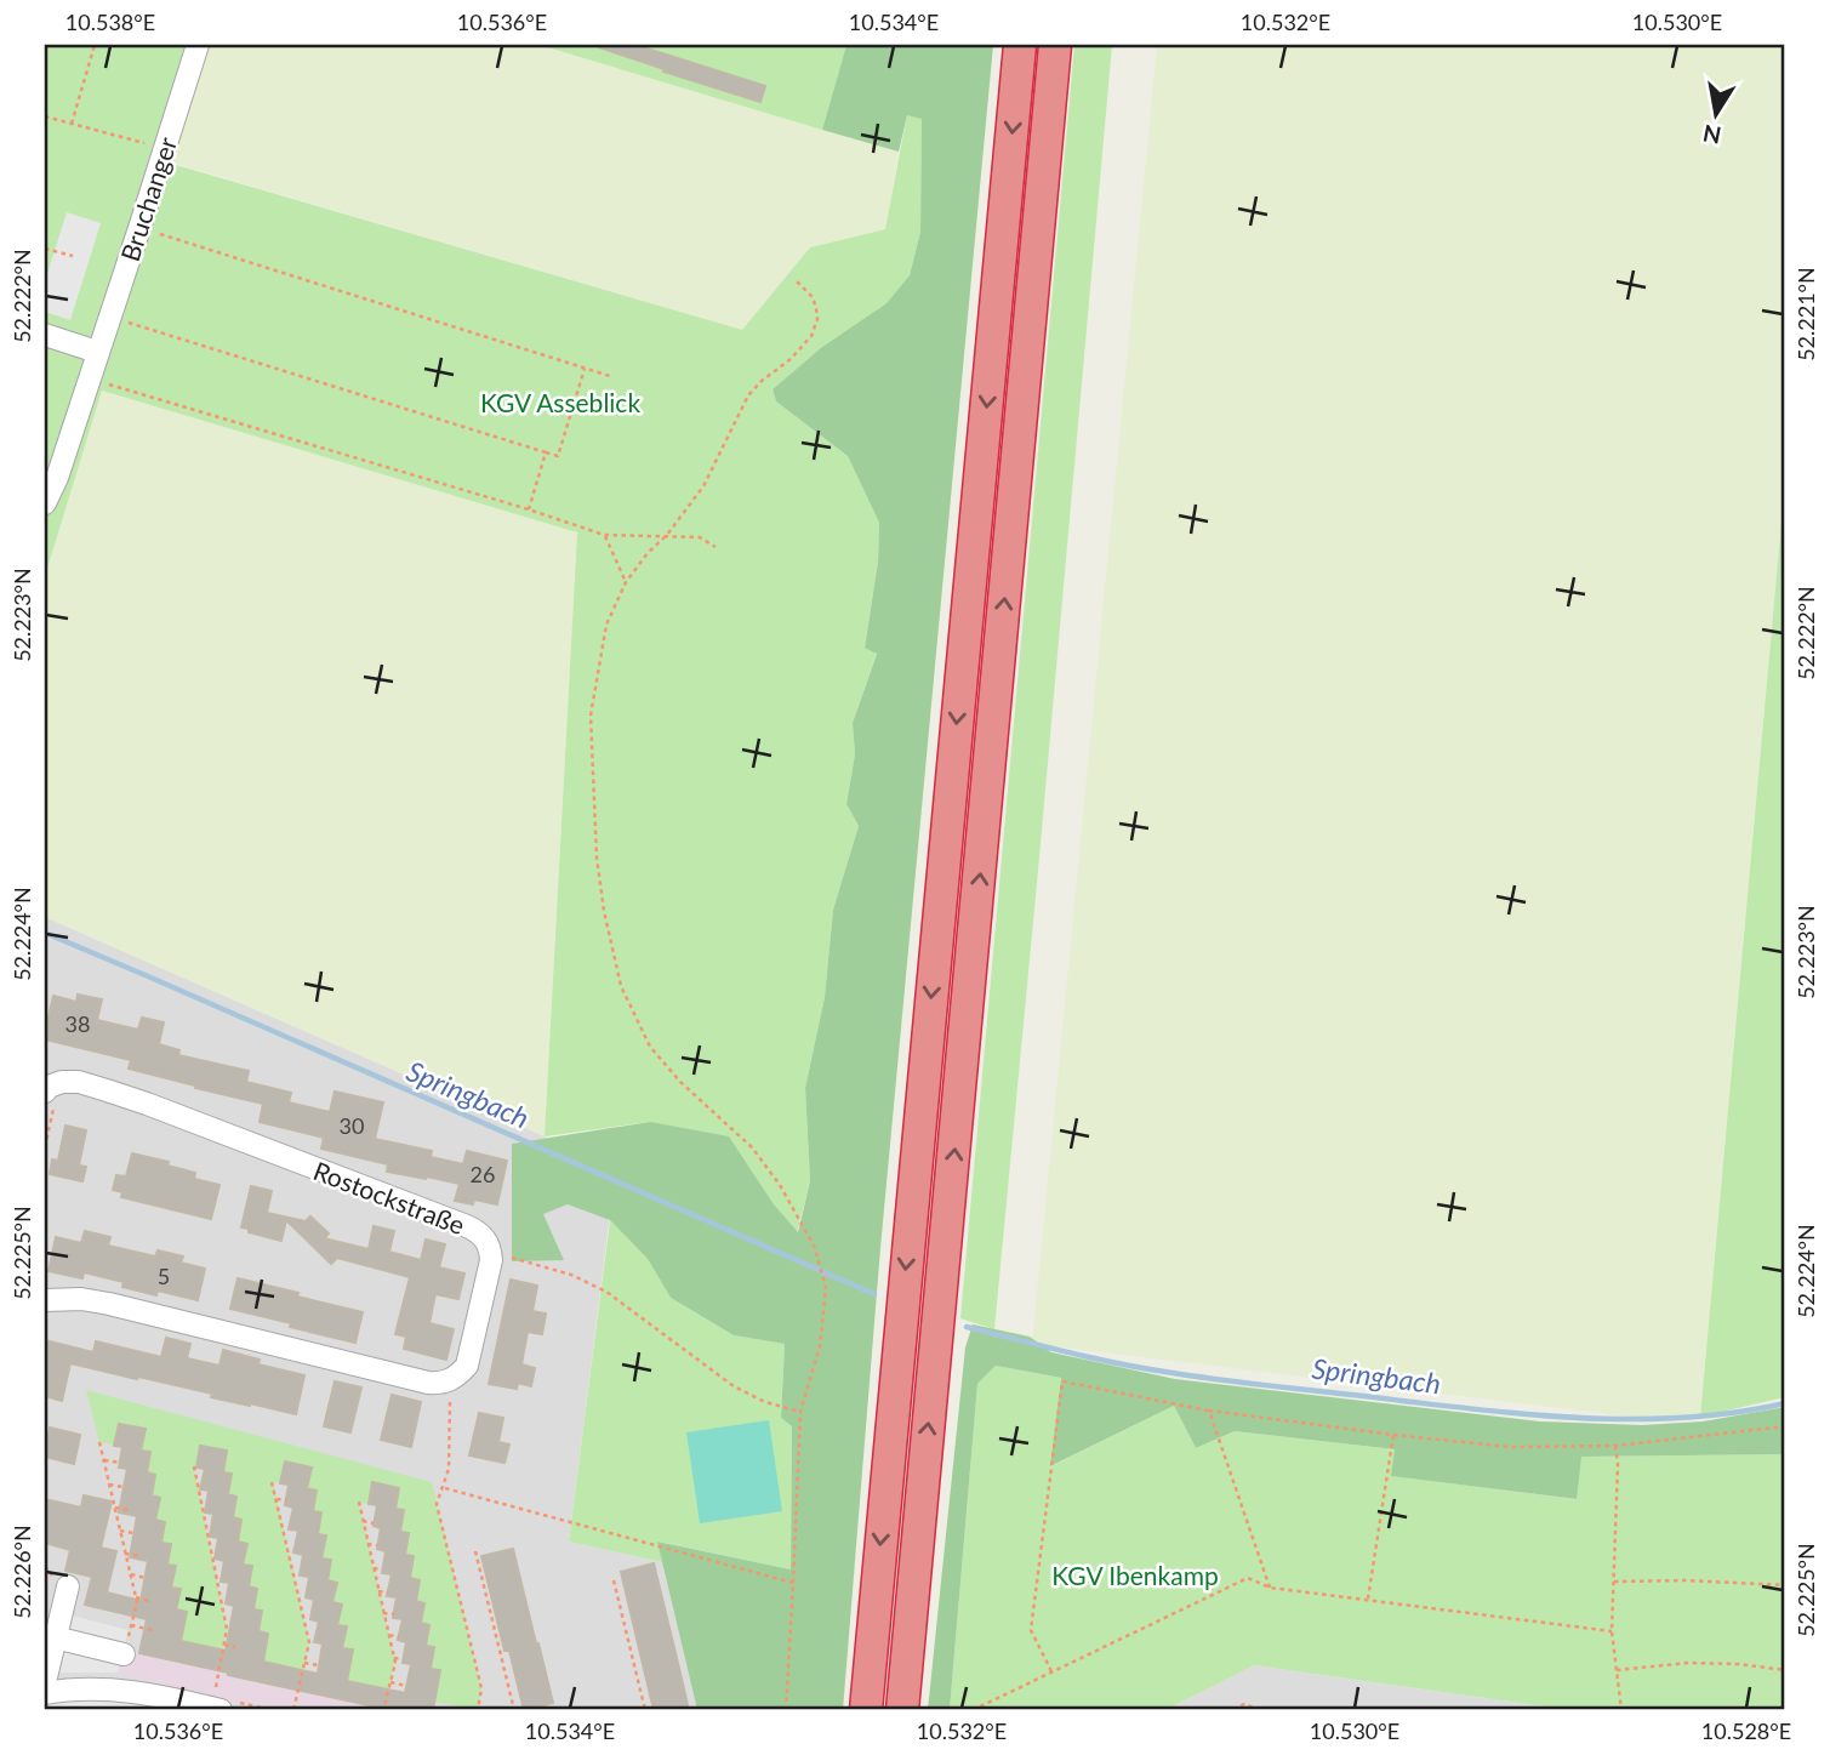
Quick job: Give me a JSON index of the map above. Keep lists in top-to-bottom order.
{
  "streets": {
    "street": ["Bruchanger", "Rostockstraße"]
  },
  "water": ["Springbach"],
  "parks": ["KGV Asseblick", "KGV Ibenkamp"],
  "house_numbers": [
    "38",
    "30",
    "26",
    "5"
  ],
  "north": "bottom",
  "coordinates": [
    "10.538°E",
    "10.536°E",
    "10.534°E",
    "10.532°E",
    "10.530°E",
    "52.222°N",
    "52.221°N",
    "52.223°N",
    "52.224°N",
    "52.225°N",
    "52.226°N",
    "10.528°E"
  ]
}
